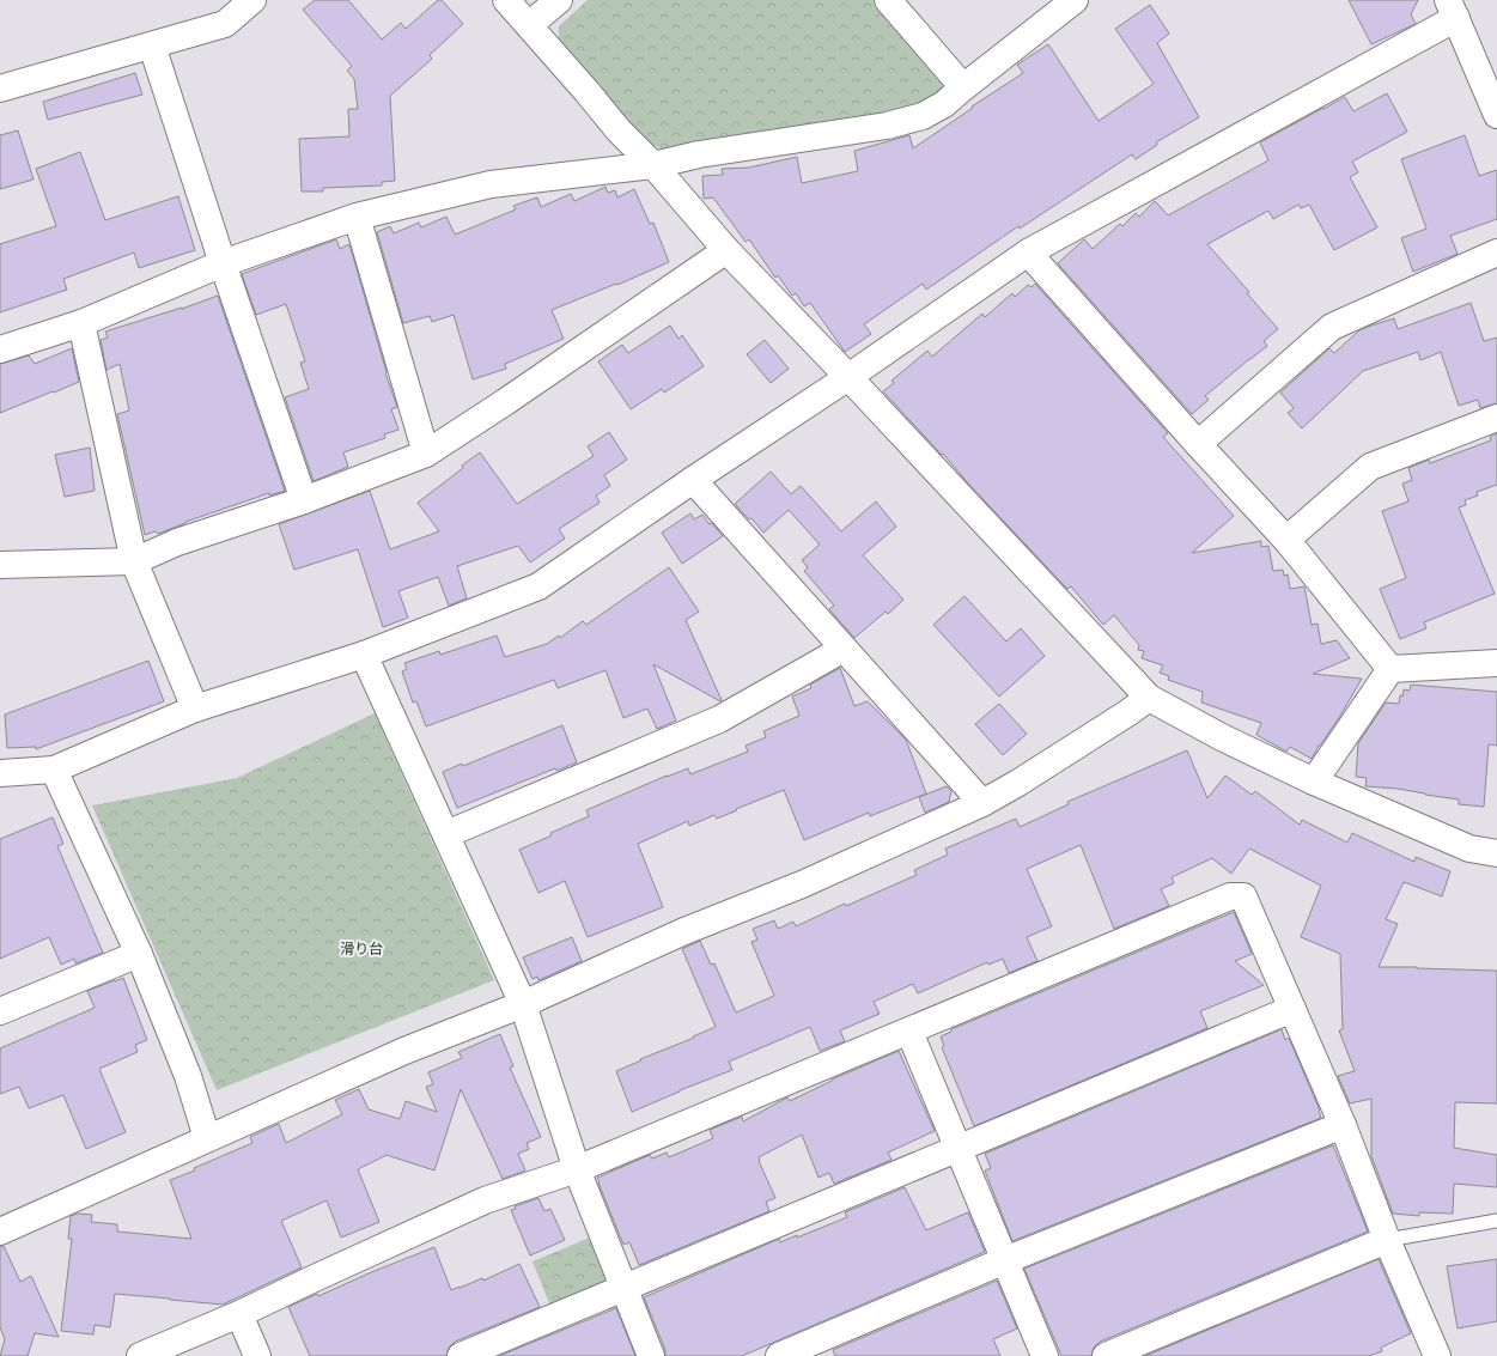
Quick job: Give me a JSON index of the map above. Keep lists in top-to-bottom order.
{
  "parks": ["滑り台"]
}
